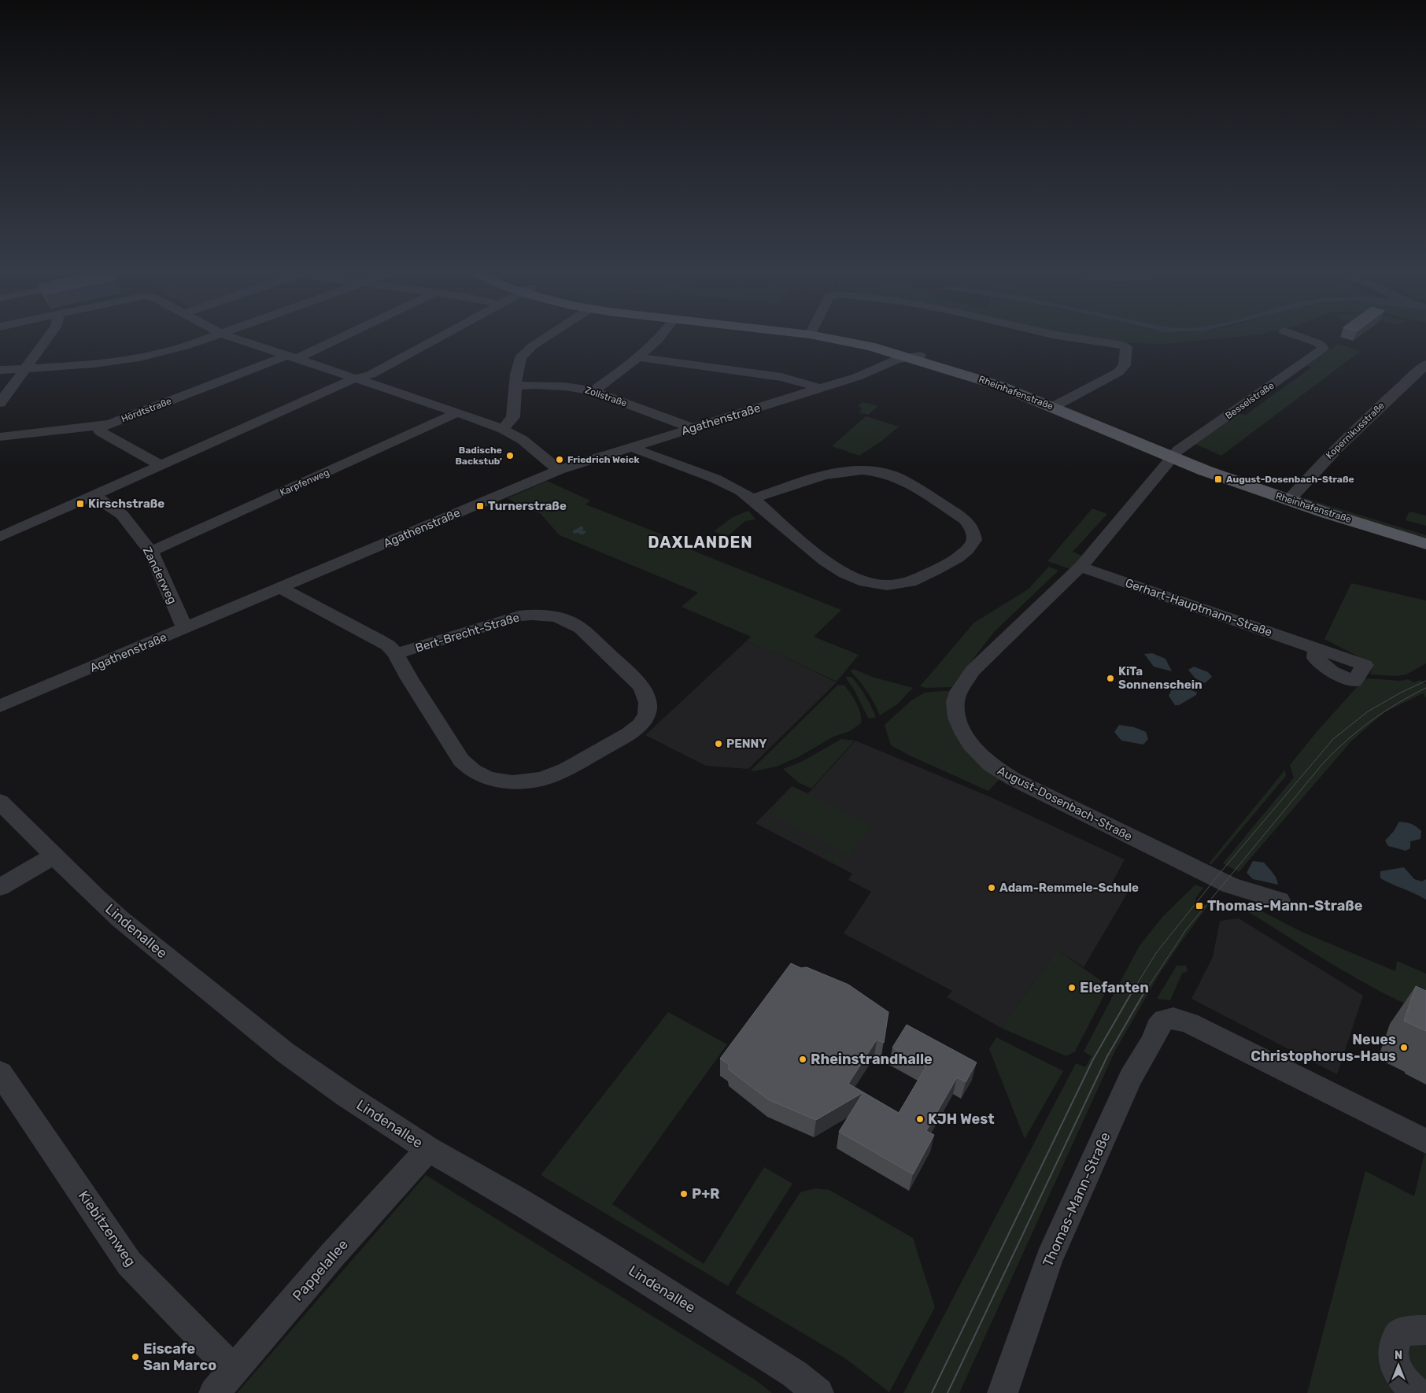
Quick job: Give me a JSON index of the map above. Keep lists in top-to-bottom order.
{
  "streets": {
    "main road": ["Rheinhafenstraße"],
    "street": [
      "Zollstraße",
      "Besselstraße",
      "Hördtstraße",
      "Agathenstraße",
      "Kopernikusstraße",
      "Karpfenweg",
      "Zanderweg",
      "Gerhart-Hauptmann-Straße",
      "Bert-Brecht-Straße",
      "August-Dosenbach-Straße",
      "Lindenallee",
      "Thomas-Mann-Straße",
      "Kiebitzenweg",
      "Pappelallee"
    ]
  },
  "crossings": [
    ["Rheinhafenstraße", "Besselstraße"],
    ["Rheinhafenstraße", "Agathenstraße"],
    ["Rheinhafenstraße", "Kopernikusstraße"],
    ["Rheinhafenstraße", "August-Dosenbach-Straße"],
    ["Zollstraße", "Agathenstraße"],
    ["Besselstraße", "August-Dosenbach-Straße"],
    ["Agathenstraße", "Zanderweg"],
    ["Agathenstraße", "Bert-Brecht-Straße"],
    ["Karpfenweg", "Zanderweg"],
    ["Gerhart-Hauptmann-Straße", "August-Dosenbach-Straße"],
    ["Lindenallee", "Pappelallee"],
    ["Kiebitzenweg", "Pappelallee"]
  ],
  "districts": ["DAXLANDEN"],
  "places": {
    "other": [
      "Badische Backstub'",
      "Friedrich Weick",
      "KiTa Sonnenschein",
      "PENNY",
      "Adam-Remmele-Schule",
      "Elefanten",
      "Neues Christophorus-Haus",
      "Rheinstrandhalle",
      "KJH West",
      "P+R",
      "Eiscafe San Marco"
    ],
    "transit": [
      "August-Dosenbach-Straße",
      "Kirschstraße",
      "Turnerstraße",
      "Thomas-Mann-Straße"
    ]
  },
  "north": "top"
}
